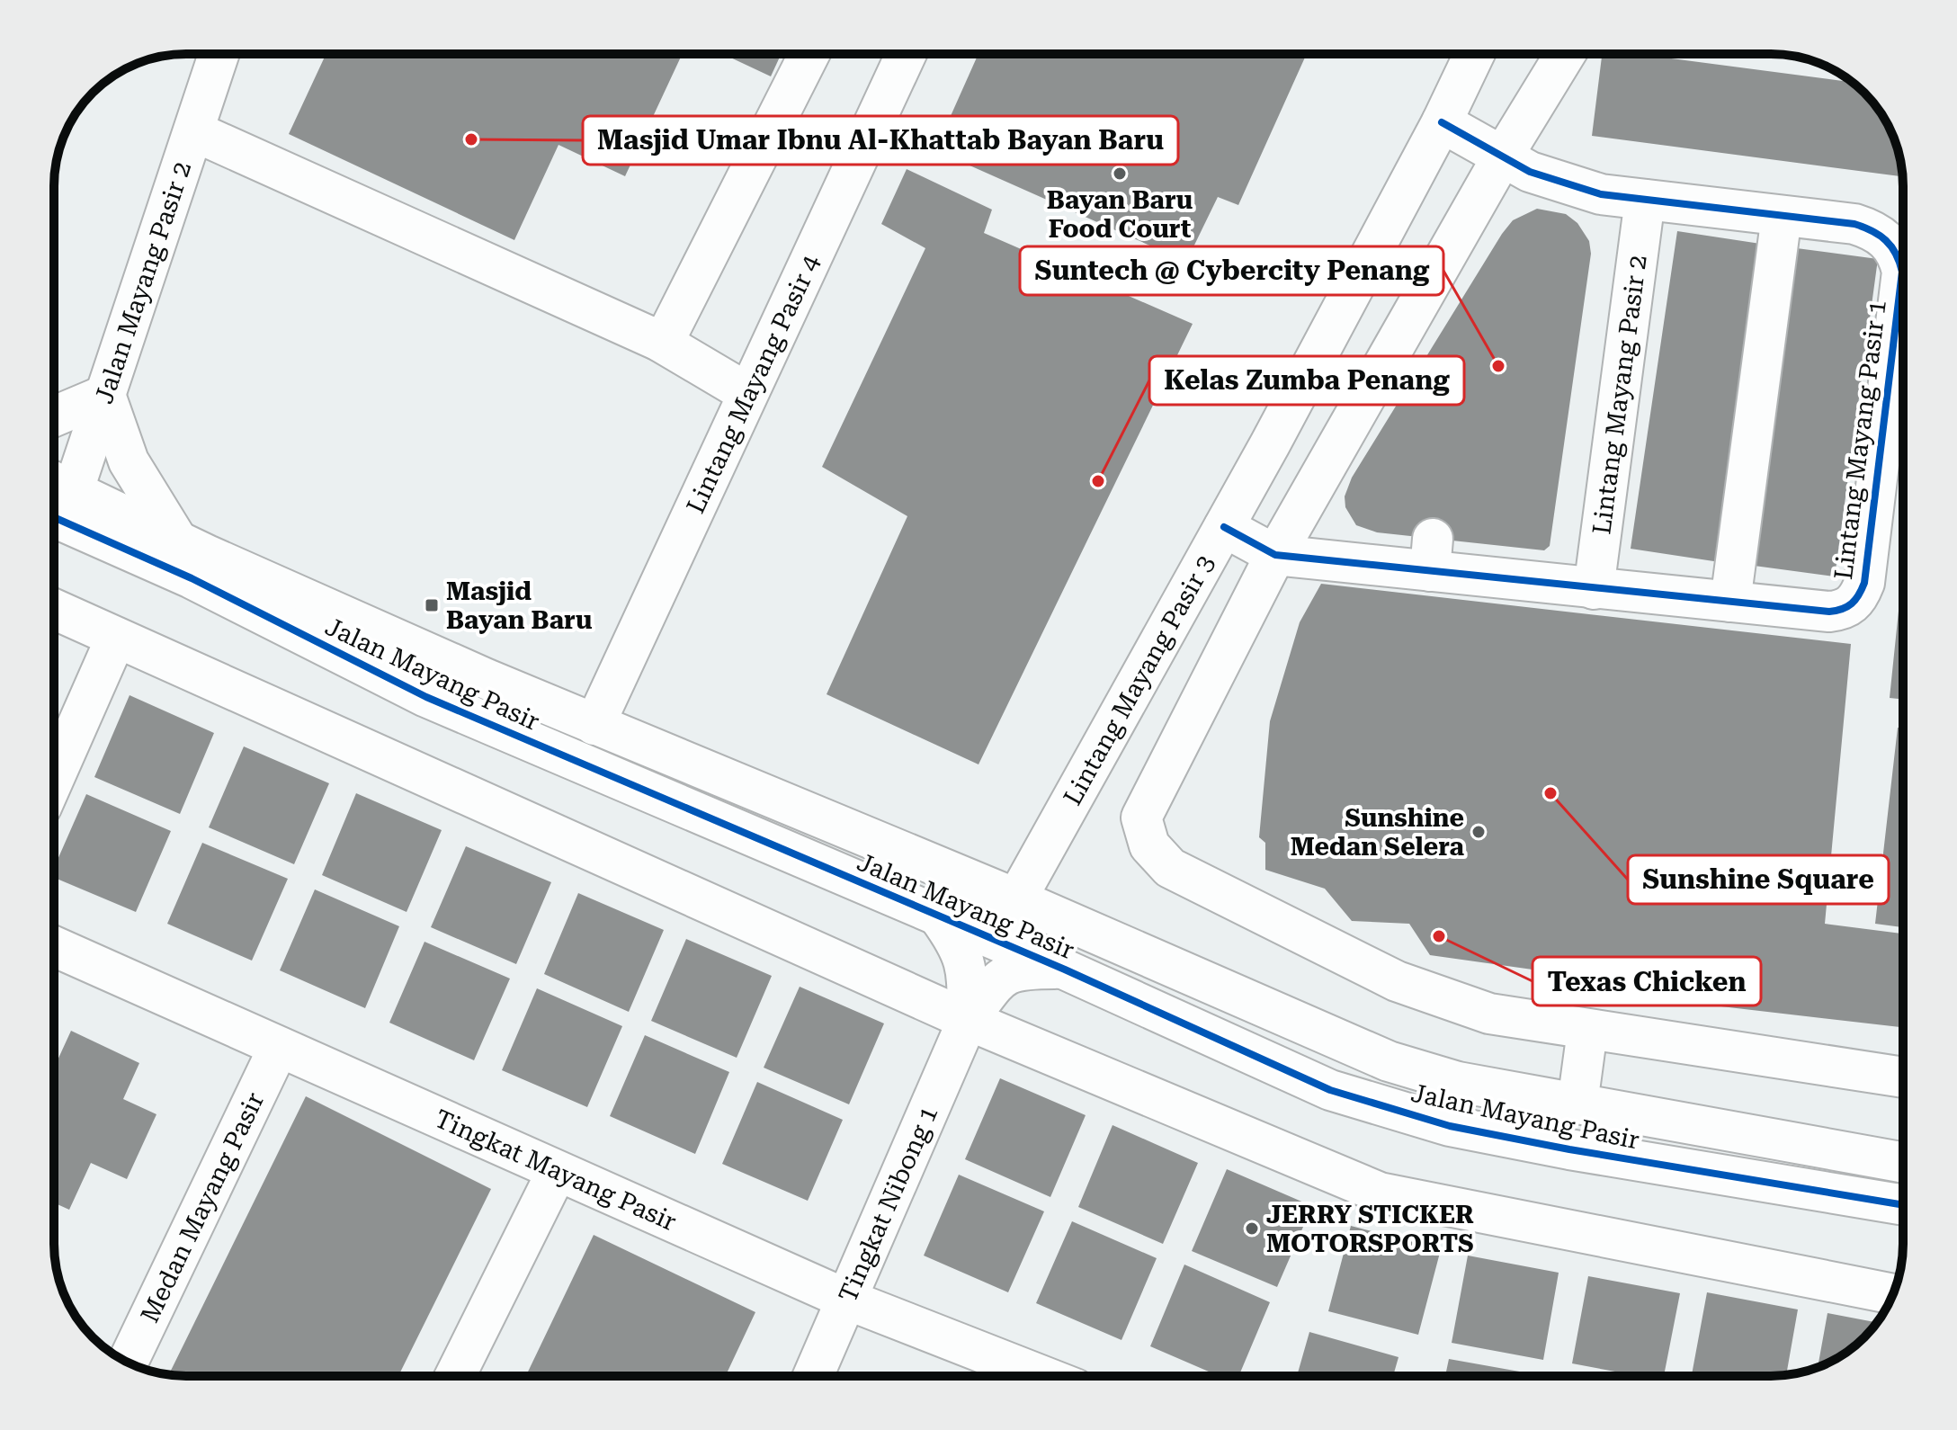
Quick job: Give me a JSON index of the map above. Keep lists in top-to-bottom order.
{
  "streets": {
    "street": [
      "Jalan Mayang Pasir 2",
      "Lintang Mayang Pasir 4",
      "Lintang Mayang Pasir 2",
      "Lintang Mayang Pasir 1",
      "Jalan Mayang Pasir",
      "Lintang Mayang Pasir 3",
      "Tingkat Mayang Pasir",
      "Tingkat Nibong 1",
      "Medan Mayang Pasir"
    ]
  },
  "crossings": [
    ["Jalan Mayang Pasir 2", "Jalan Mayang Pasir"],
    ["Lintang Mayang Pasir 4", "Jalan Mayang Pasir"],
    ["Lintang Mayang Pasir 2", "Lintang Mayang Pasir 1"],
    ["Lintang Mayang Pasir 1", "Lintang Mayang Pasir 3"],
    ["Jalan Mayang Pasir", "Lintang Mayang Pasir 3"],
    ["Tingkat Mayang Pasir", "Tingkat Nibong 1"],
    ["Tingkat Mayang Pasir", "Medan Mayang Pasir"]
  ],
  "places": {
    "other": [
      "Masjid Umar Ibnu Al-Khattab Bayan Baru",
      "Bayan Baru Food Court",
      "Suntech @ Cybercity Penang",
      "Kelas Zumba Penang",
      "Sunshine Square",
      "Sunshine Medan Selera",
      "Texas Chicken",
      "JERRY STICKER MOTORSPORTS"
    ],
    "transit": ["Masjid Bayan Baru"]
  }
}
